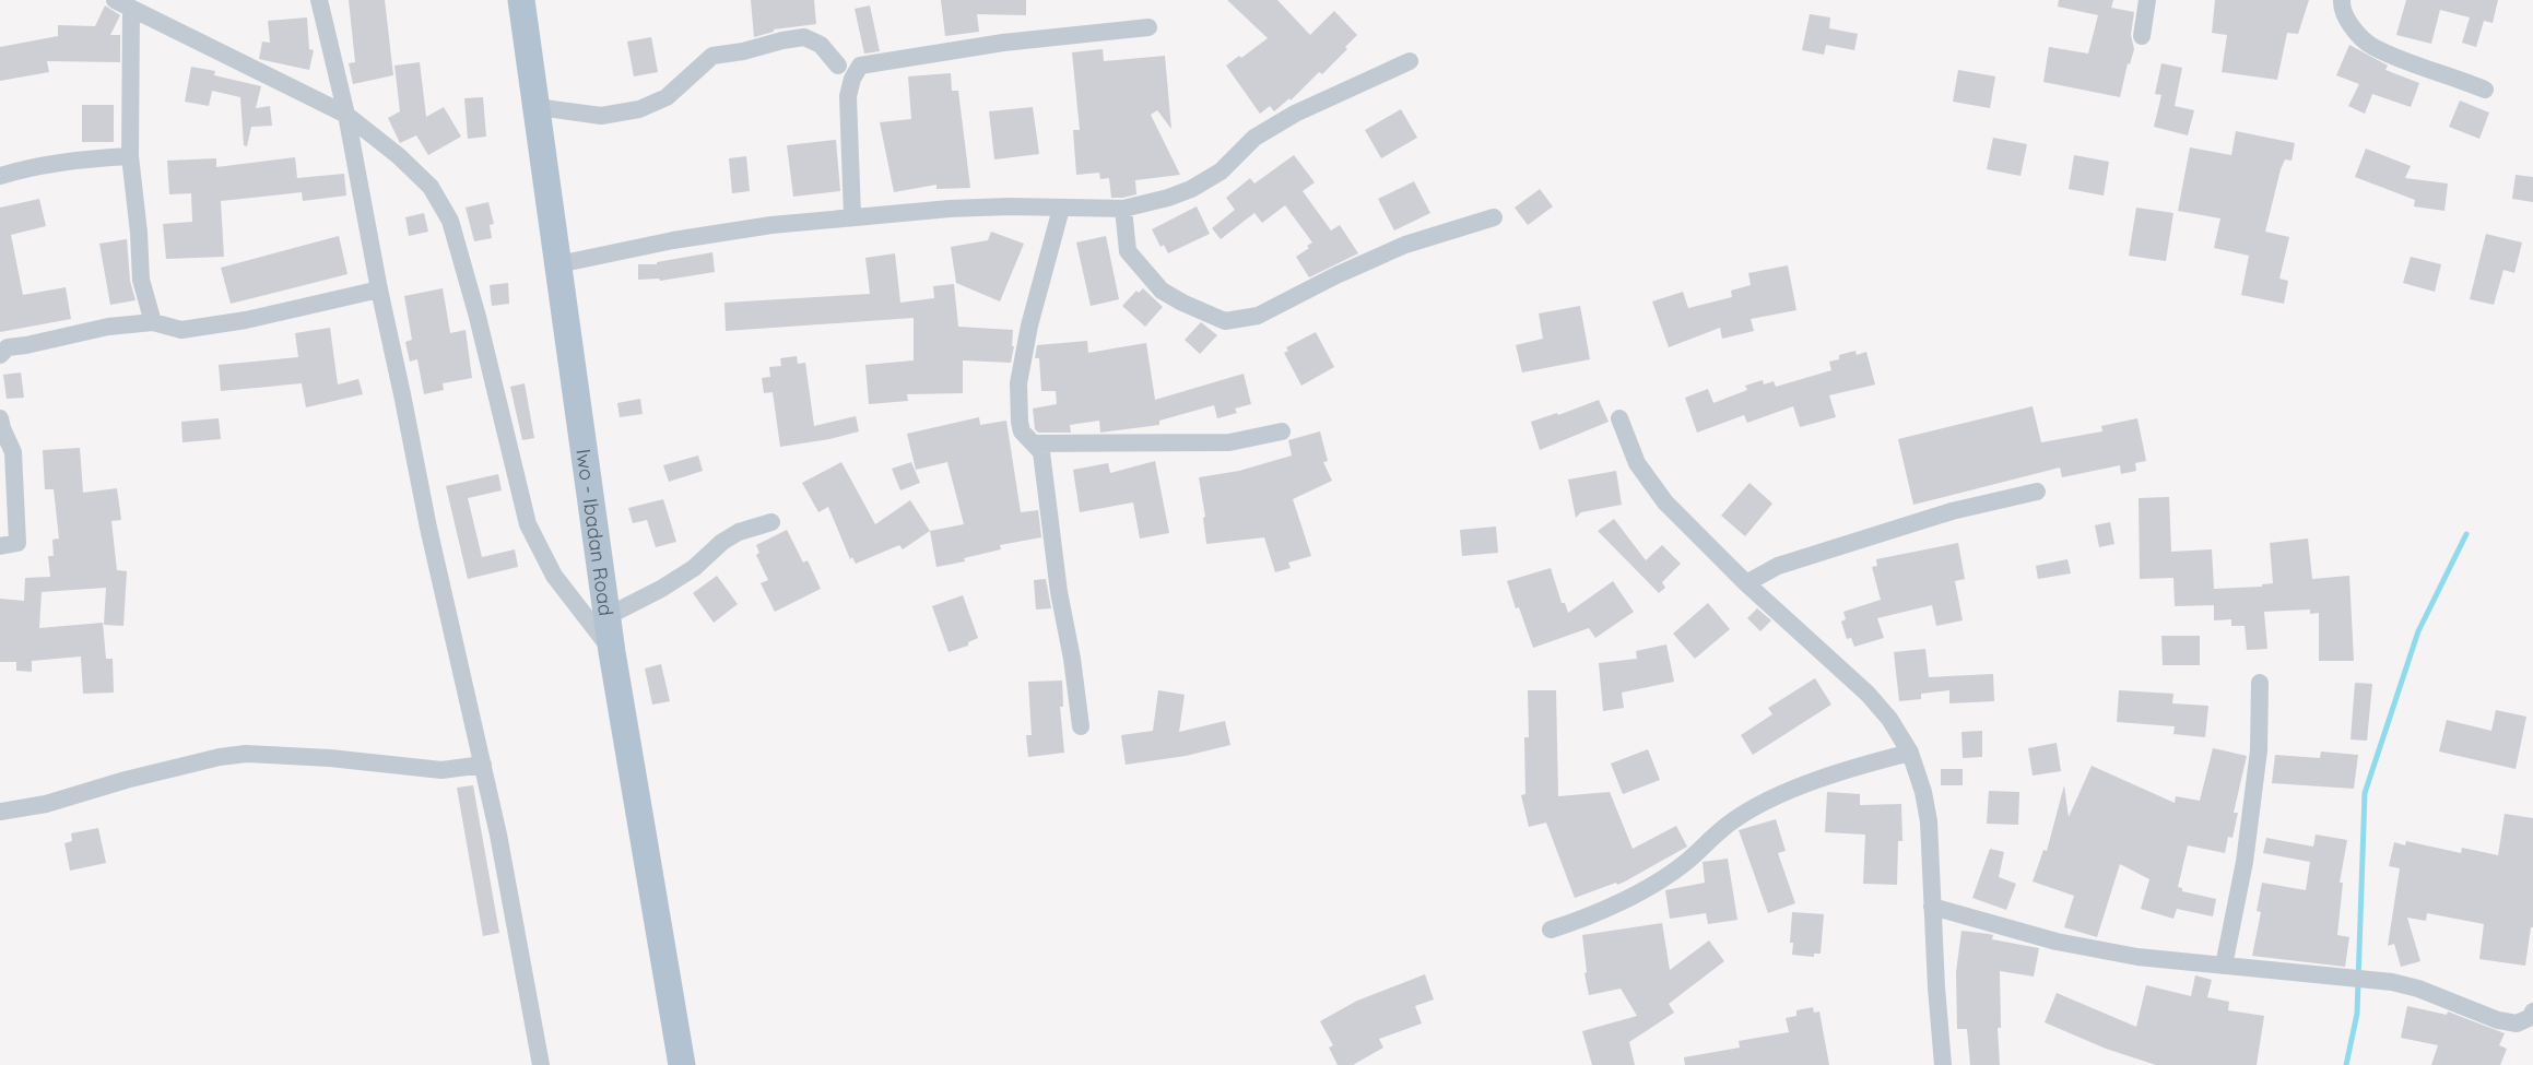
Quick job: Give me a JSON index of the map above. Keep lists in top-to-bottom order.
{
  "streets": {
    "main road": ["Iwo - Ibadan Road"]
  }
}
